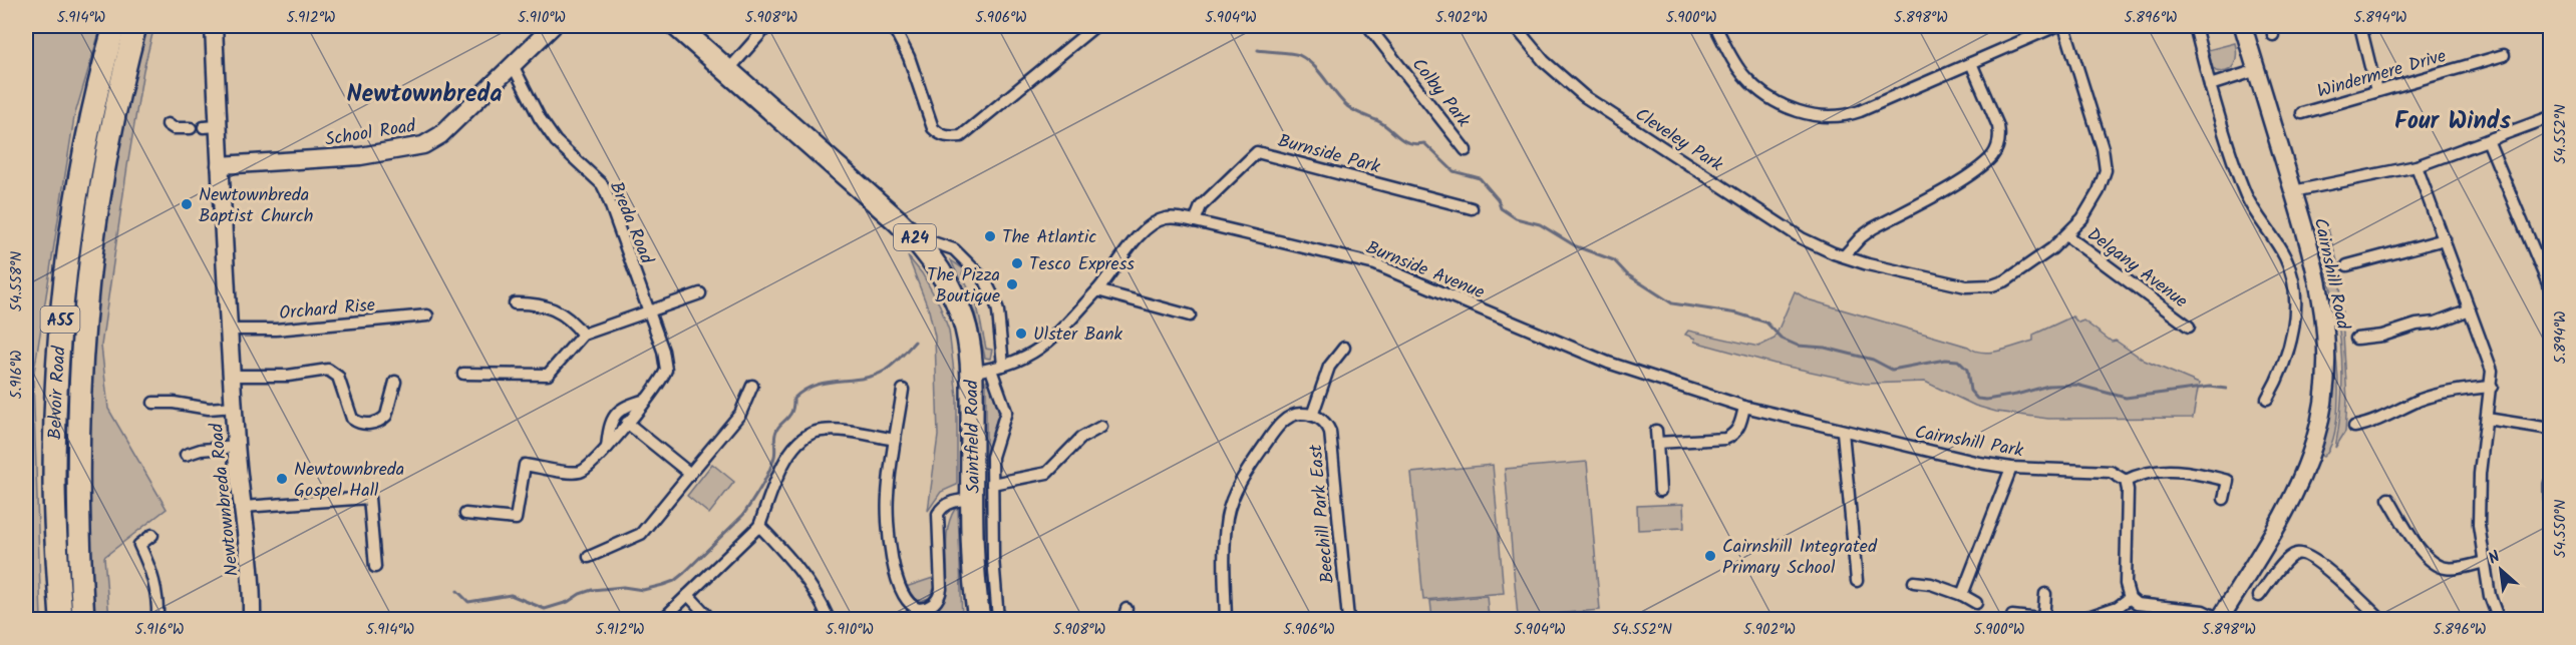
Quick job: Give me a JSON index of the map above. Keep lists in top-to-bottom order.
{
  "streets": {
    "highway": [
      "A24",
      "A55",
      "Belvoir Road",
      "Saintfield Road"
    ],
    "street": [
      "Windermere Drive",
      "Colby Park",
      "School Road",
      "Cleveley Park",
      "Burnside Park",
      "Breda Road",
      "Delgany Avenue",
      "Burnside Avenue",
      "Cairnshill Road",
      "Orchard Rise",
      "Cairnshill Park",
      "Newtownbreda Road",
      "Beechill Park East"
    ]
  },
  "crossings": [
    ["School Road", "Breda Road"],
    ["School Road", "Newtownbreda Road"],
    ["Cleveley Park", "Delgany Avenue"],
    ["Burnside Park", "Burnside Avenue"],
    ["Burnside Avenue", "Cairnshill Park"],
    ["Orchard Rise", "Newtownbreda Road"]
  ],
  "districts": ["Newtownbreda", "Four Winds"],
  "places": [
    "Newtownbreda Baptist Church",
    "The Atlantic",
    "Tesco Express",
    "The Pizza Boutique",
    "Ulster Bank",
    "Newtownbreda Gospel Hall",
    "Cairnshill Integrated Primary School"
  ],
  "north": "top left",
  "coordinates": [
    "5.914°W",
    "5.912°W",
    "5.910°W",
    "5.908°W",
    "5.906°W",
    "5.904°W",
    "5.902°W",
    "5.900°W",
    "5.898°W",
    "5.896°W",
    "5.894°W",
    "54.552°N",
    "54.558°N",
    "5.916°W",
    "54.550°N"
  ]
}
